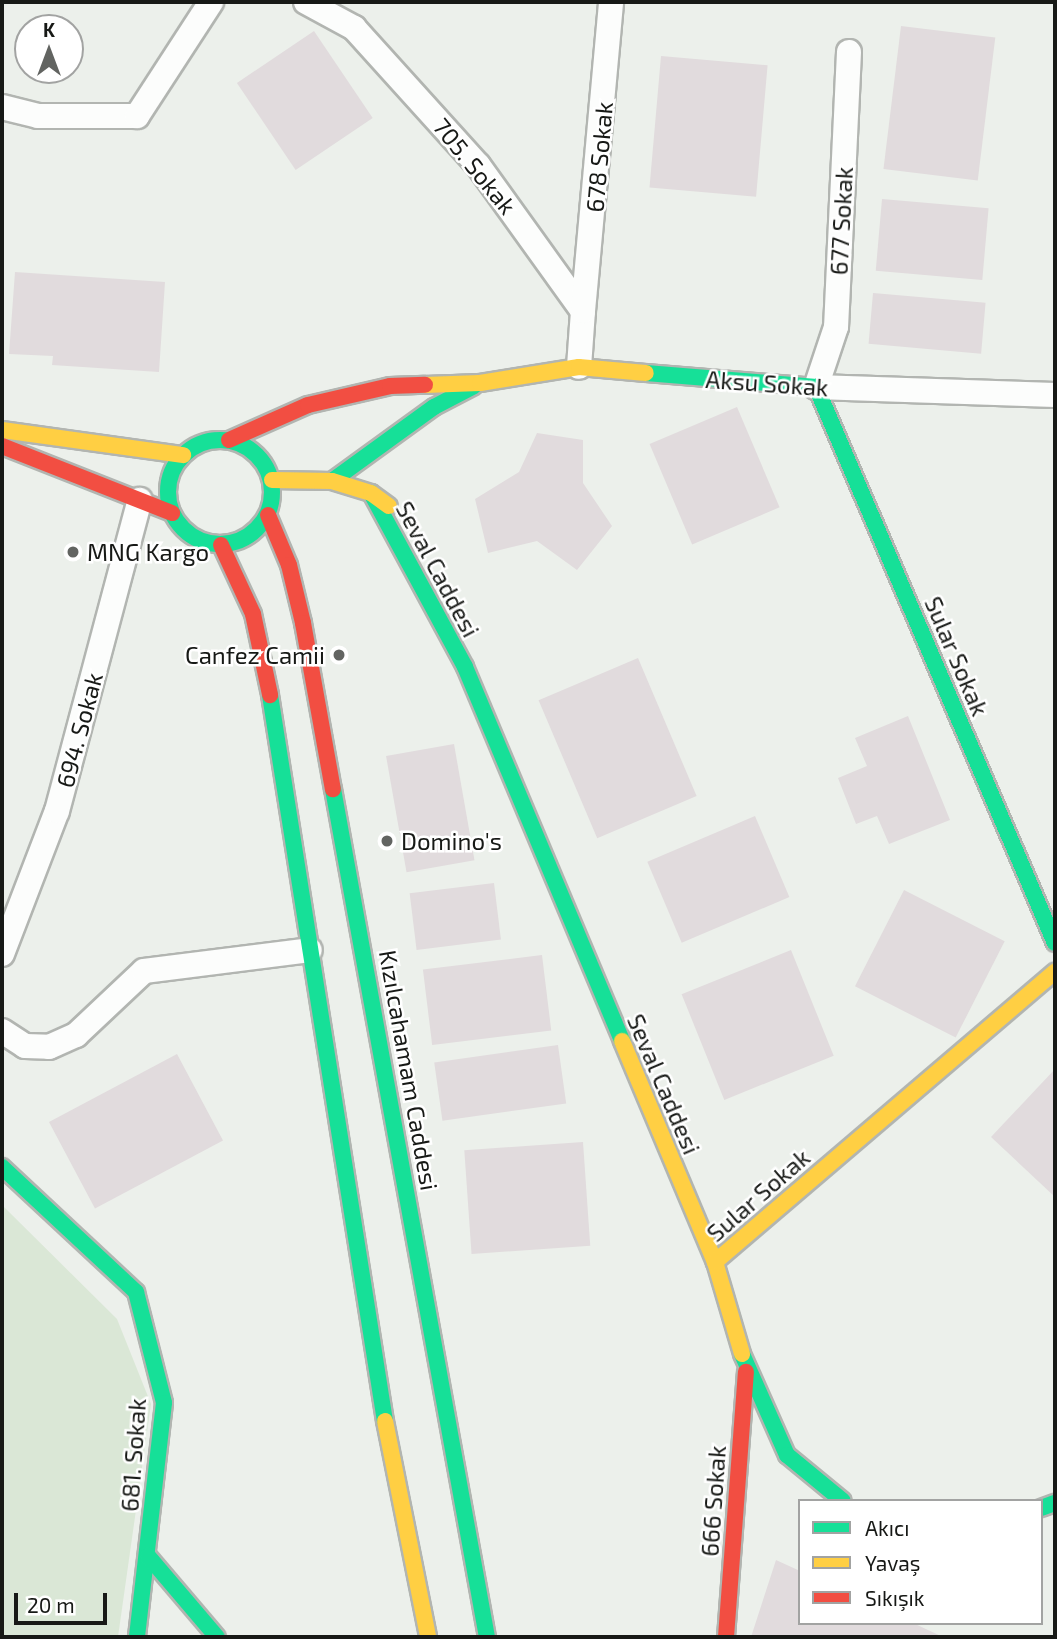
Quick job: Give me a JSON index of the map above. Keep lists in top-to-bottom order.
{
  "streets": {
    "main road": [
      "Aksu Sokak",
      "Seval Caddesi",
      "Sular Sokak",
      "Kızılcahamam Caddesi",
      "681. Sokak",
      "666 Sokak"
    ],
    "street": [
      "678 Sokak",
      "705. Sokak",
      "677 Sokak",
      "694. Sokak"
    ]
  },
  "crossings": [
    ["678 Sokak", "705. Sokak"],
    ["677 Sokak", "Aksu Sokak"],
    ["677 Sokak", "Sular Sokak"],
    ["Aksu Sokak", "Seval Caddesi"],
    ["Aksu Sokak", "Sular Sokak"],
    ["Aksu Sokak", "Kızılcahamam Caddesi"],
    ["Seval Caddesi", "Sular Sokak"],
    ["Seval Caddesi", "Kızılcahamam Caddesi"],
    ["Seval Caddesi", "666 Sokak"]
  ],
  "places": ["MNG Kargo", "Canfez Camii", "Domino's"],
  "legend": ["Akıcı", "Yavaş", "Sıkışık"],
  "scale_bar": "20 m",
  "north": "top"
}
